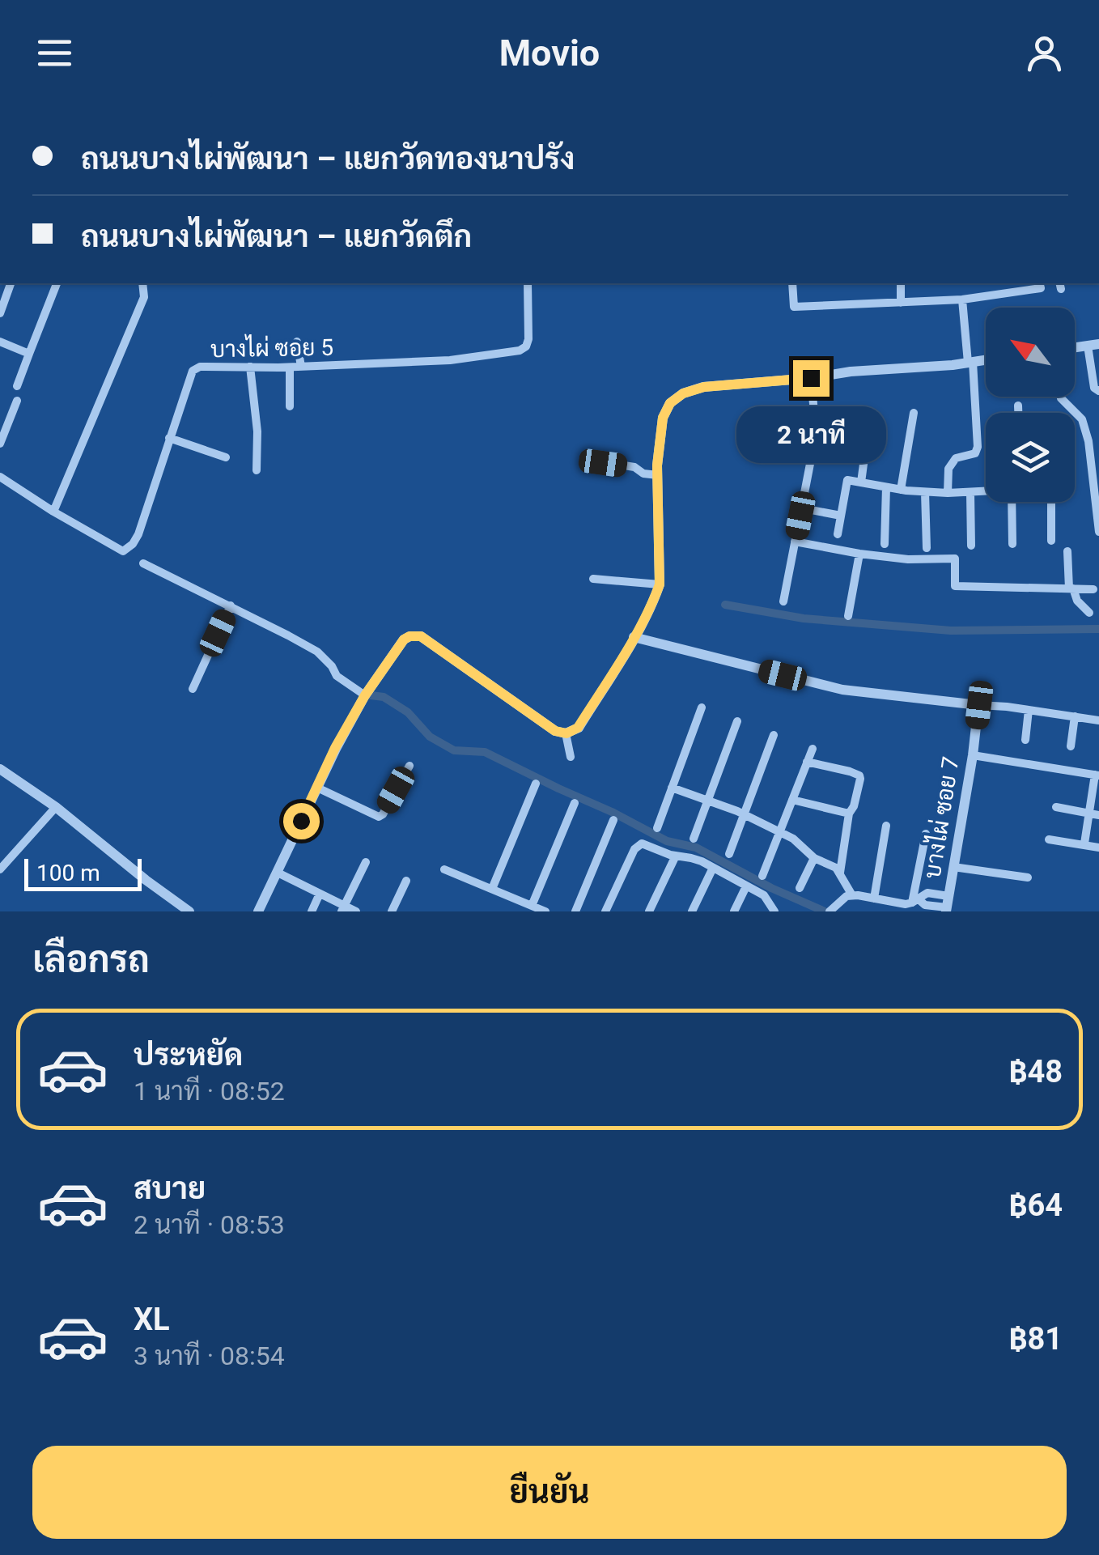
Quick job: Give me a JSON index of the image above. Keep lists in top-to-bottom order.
{
  "streets": {
    "street": ["บางไผ่ ซอย 5", "บางไผ่ ซอย 7"]
  },
  "scale_bar": "100 m",
  "north": "top left",
  "page": {
    "header": "Movio",
    "banner": ["ถนนบางไผ่พัฒนา – แยกวัดทองนาปรัง", "ถนนบางไผ่พัฒนา – แยกวัดตึก"],
    "bubble": "2 นาที",
    "scale": "100 m",
    "heading": "เลือกรถ",
    "list": [
      {
        "name": "ประหยัด",
        "note": "1 นาที · 08:52",
        "value": "฿48"
      },
      {
        "name": "สบาย",
        "note": "2 นาที · 08:53",
        "value": "฿64"
      },
      {
        "name": "XL",
        "note": "3 นาที · 08:54",
        "value": "฿81"
      }
    ],
    "buttons": "ยืนยัน"
  }
}
